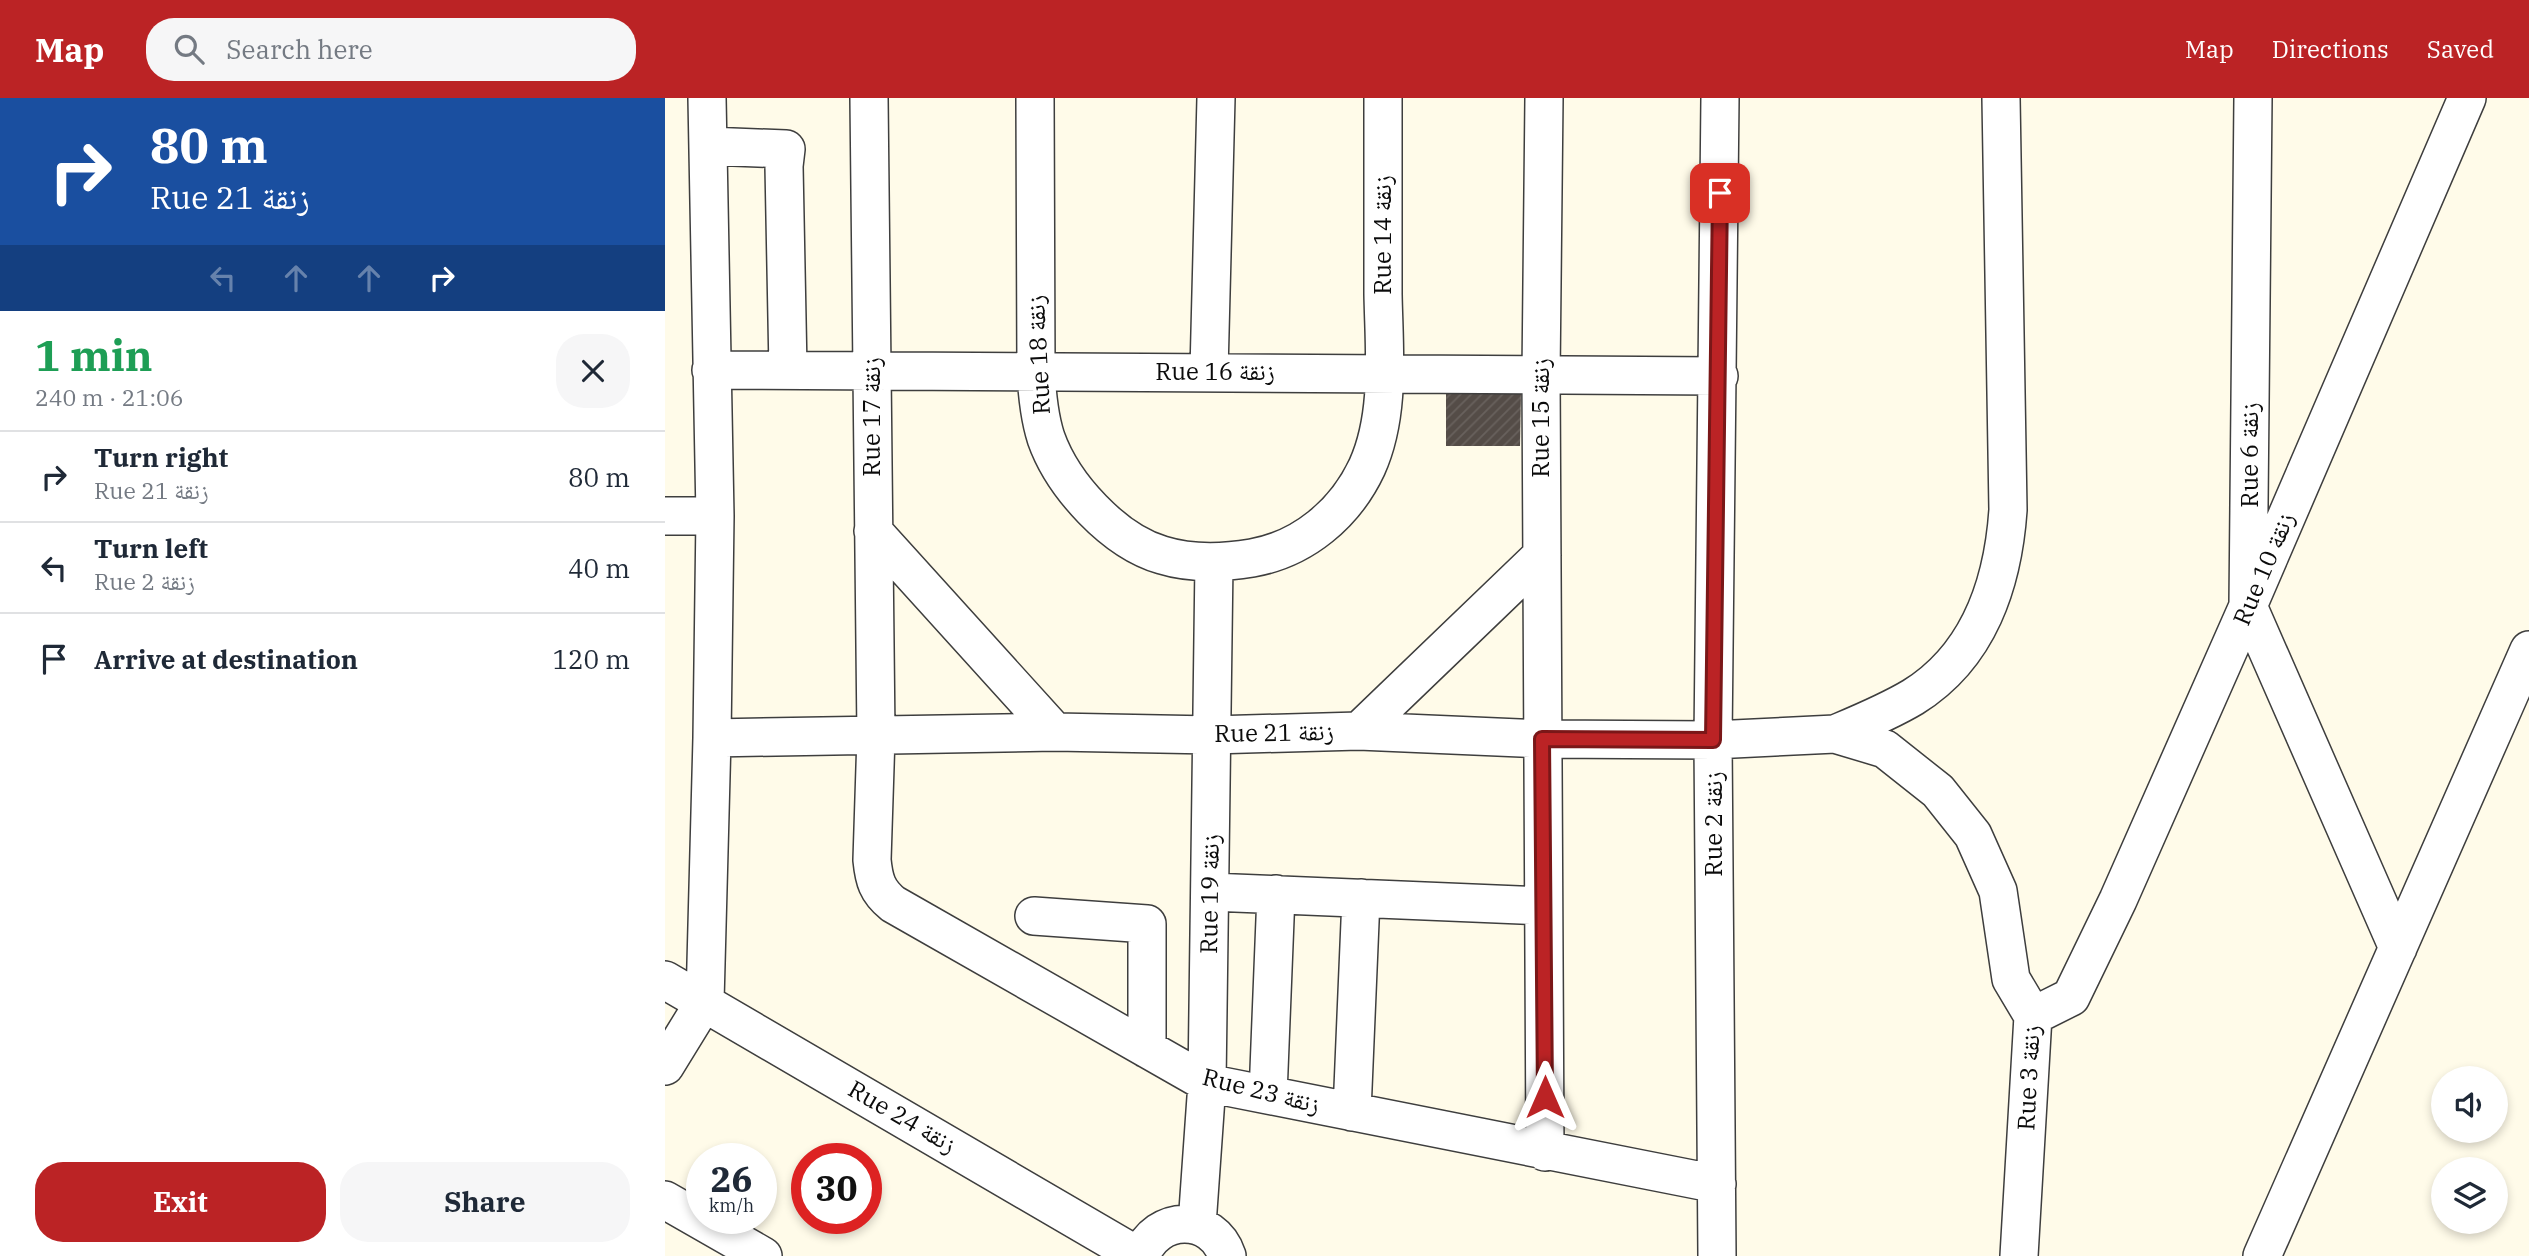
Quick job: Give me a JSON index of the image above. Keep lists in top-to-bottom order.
{
  "streets": {
    "street": [
      "Rue 14 زنقة",
      "Rue 18 زنقة",
      "Rue 16 زنقة",
      "Rue 17 زنقة",
      "Rue 15 زنقة",
      "Rue 6 زنقة",
      "Rue 10 زنقة",
      "Rue 21 زنقة",
      "Rue 2 زنقة",
      "Rue 19 زنقة",
      "Rue 3 زنقة",
      "Rue 23 زنقة",
      "Rue 24 زنقة"
    ]
  },
  "crossings": [
    ["Rue 14 زنقة", "Rue 18 زنقة"],
    ["Rue 14 زنقة", "Rue 16 زنقة"],
    ["Rue 18 زنقة", "Rue 16 زنقة"],
    ["Rue 18 زنقة", "Rue 19 زنقة"],
    ["Rue 16 زنقة", "Rue 17 زنقة"],
    ["Rue 16 زنقة", "Rue 15 زنقة"],
    ["Rue 16 زنقة", "Rue 2 زنقة"],
    ["Rue 17 زنقة", "Rue 21 زنقة"],
    ["Rue 17 زنقة", "Rue 23 زنقة"],
    ["Rue 15 زنقة", "Rue 21 زنقة"],
    ["Rue 15 زنقة", "Rue 23 زنقة"],
    ["Rue 6 زنقة", "Rue 10 زنقة"],
    ["Rue 10 زنقة", "Rue 3 زنقة"],
    ["Rue 21 زنقة", "Rue 2 زنقة"],
    ["Rue 21 زنقة", "Rue 19 زنقة"],
    ["Rue 21 زنقة", "Rue 3 زنقة"],
    ["Rue 21 زنقة", "Rue 23 زنقة"],
    ["Rue 2 زنقة", "Rue 23 زنقة"],
    ["Rue 19 زنقة", "Rue 23 زنقة"]
  ],
  "page": {
    "header": "Map",
    "search": "Search here",
    "nav": ["Map", "Directions", "Saved"],
    "turn": ["80 m", "Rue 21 زنقة"],
    "heading": ["1 min", "240 m · 21:06"],
    "list": [
      {
        "name": "Turn right",
        "note": "Rue 21 زنقة",
        "value": "80 m"
      },
      {
        "name": "Turn left",
        "note": "Rue 2 زنقة",
        "value": "40 m"
      },
      {
        "name": "Arrive at destination",
        "value": "120 m"
      }
    ],
    "speed": "26 km/h",
    "limit": "30",
    "buttons": ["Exit", "Share"]
  }
}
